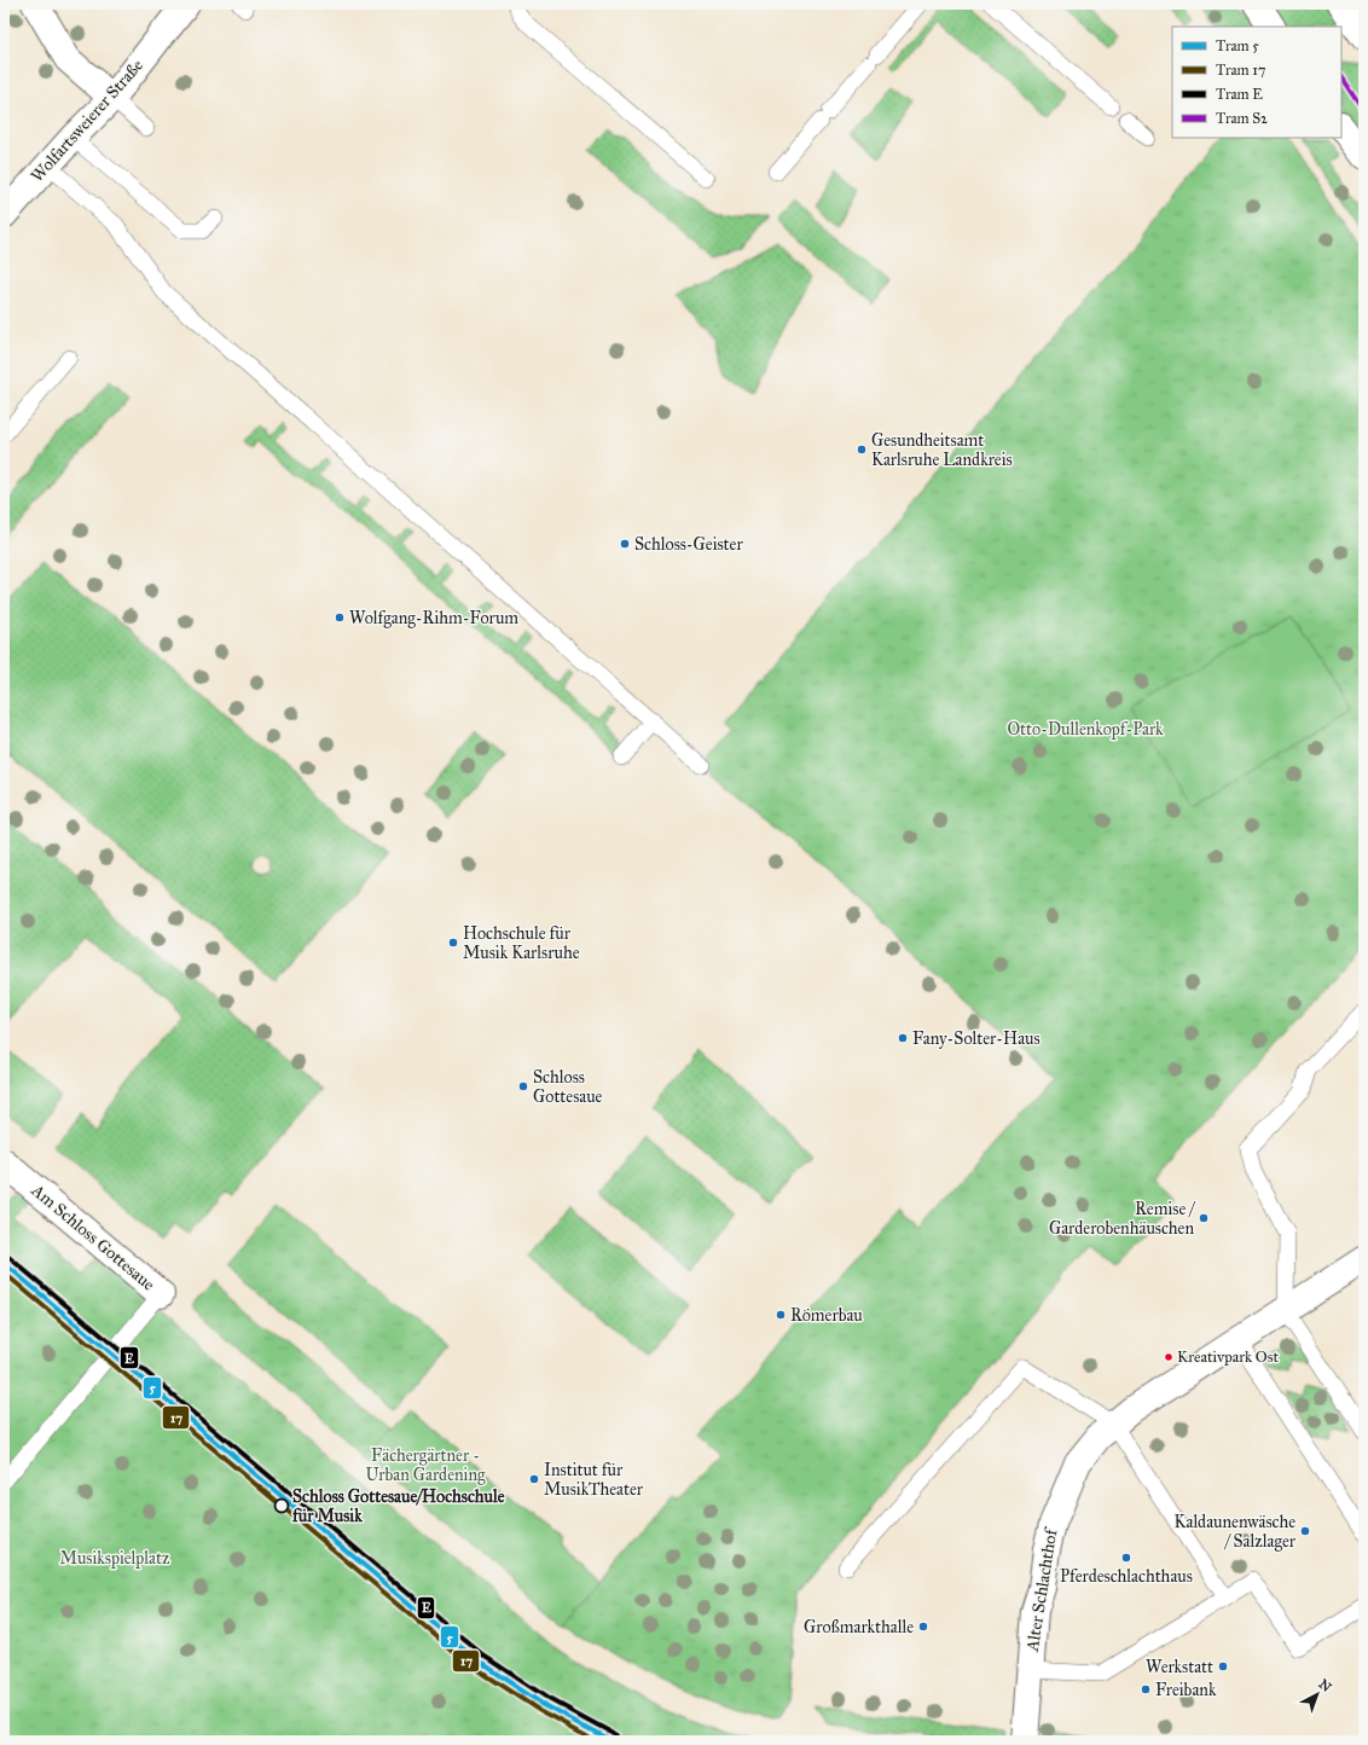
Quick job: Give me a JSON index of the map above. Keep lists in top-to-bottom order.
{
  "streets": {
    "street": ["Wolfartsweierer Straße", "Am Schloss Gottesaue", "Alter Schlachthof"]
  },
  "parks": ["Otto-Dullenkopf-Park", "Fächergärtner - Urban Gardening", "Musikspielplatz"],
  "places": [
    "Gesundheitsamt Karlsruhe Landkreis",
    "Schloss-Geister",
    "Wolfgang-Rihm-Forum",
    "Hochschule für Musik Karlsruhe",
    "Fany-Solter-Haus",
    "Schloss Gottesaue",
    "Remise / Garderobenhäuschen",
    "Römerbau",
    "Kreativpark Ost",
    "Institut für MusikTheater",
    "Schloss Gottesaue/Hochschule für Musik",
    "Kaldaunenwäsche / Salzlager",
    "Pferdeschlachthaus",
    "Großmarkthalle",
    "Werkstatt",
    "Freibank"
  ],
  "lines": [
    "tram line S2",
    "tram line E",
    "tram line 5",
    "tram line 17"
  ],
  "legend": [
    "Tram 5",
    "Tram 17",
    "Tram E",
    "Tram S2"
  ],
  "north": "top right"
}
